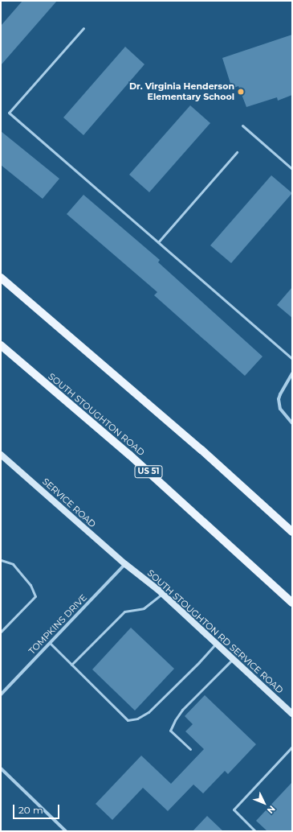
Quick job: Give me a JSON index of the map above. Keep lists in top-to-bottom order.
{
  "streets": {
    "main road": ["SOUTH STOUGHTON ROAD", "US 51"],
    "street": ["SERVICE ROAD", "TOMPKINS DRIVE", "SOUTH STOUGHTON RD SERVICE ROAD"]
  },
  "crossings": [
    ["SERVICE ROAD", "TOMPKINS DRIVE"],
    ["SERVICE ROAD", "SOUTH STOUGHTON RD SERVICE ROAD"],
    ["TOMPKINS DRIVE", "SOUTH STOUGHTON RD SERVICE ROAD"]
  ],
  "places": ["Dr. Virginia Henderson Elementary School"],
  "scale_bar": "20 m",
  "north": "bottom right"
}
